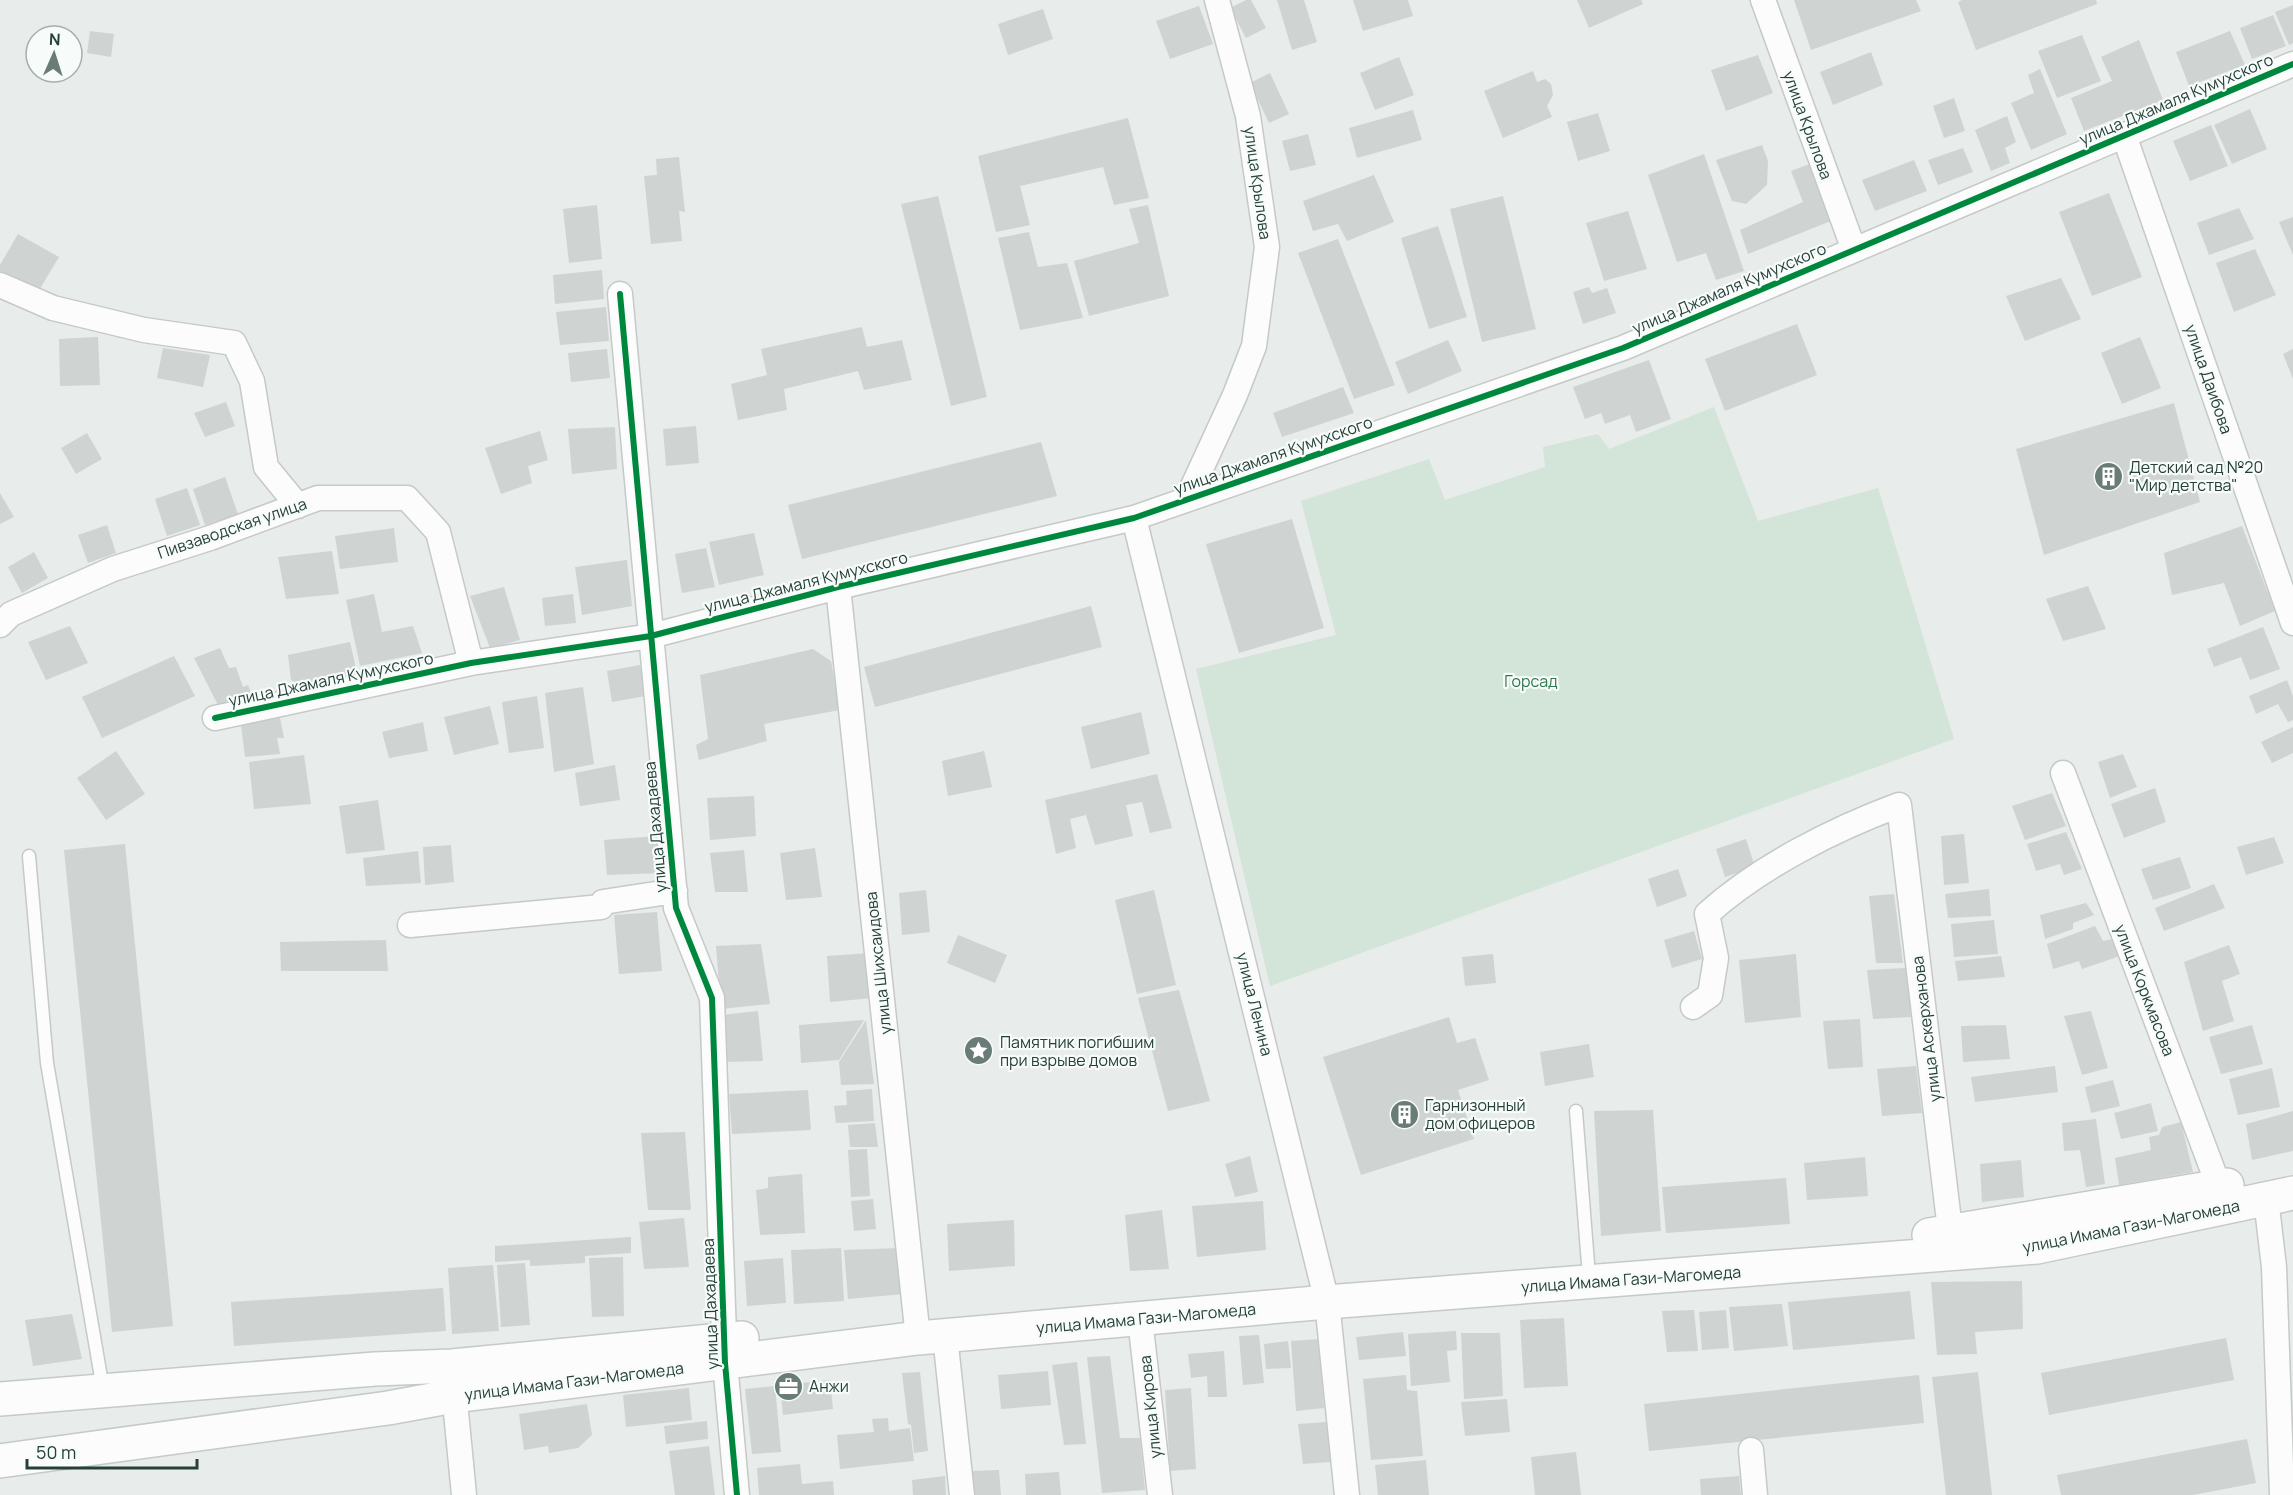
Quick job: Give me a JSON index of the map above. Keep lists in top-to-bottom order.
{
  "streets": {
    "main road": ["улица Имама Гази-Магомеда"],
    "street": [
      "улица Джамаля Кумухского",
      "улица Крылова",
      "улица Даибова",
      "Пивзаводская улица",
      "улица Дахадаева",
      "улица Шихсаидова",
      "улица Коркмасова",
      "улица Ленина",
      "улица Аскерханова",
      "улица Кирова"
    ]
  },
  "crossings": [
    ["улица Джамаля Кумухского", "улица Крылова"],
    ["улица Джамаля Кумухского", "улица Даибова"],
    ["улица Джамаля Кумухского", "Пивзаводская улица"],
    ["улица Джамаля Кумухского", "улица Дахадаева"],
    ["улица Джамаля Кумухского", "улица Шихсаидова"],
    ["улица Джамаля Кумухского", "улица Ленина"],
    ["улица Дахадаева", "улица Имама Гази-Магомеда"],
    ["улица Шихсаидова", "улица Имама Гази-Магомеда"],
    ["улица Коркмасова", "улица Имама Гази-Магомеда"],
    ["улица Ленина", "улица Имама Гази-Магомеда"],
    ["улица Аскерханова", "улица Имама Гази-Магомеда"],
    ["улица Имама Гази-Магомеда", "улица Кирова"]
  ],
  "parks": ["Горсад"],
  "places": {
    "building": ["Детский сад №20 \"Мир детства\"", "Гарнизонный дом офицеров"],
    "place": ["Памятник погибшим при взрыве домов"],
    "office": ["Анжи"]
  },
  "scale_bar": "50 m",
  "north": "top"
}
